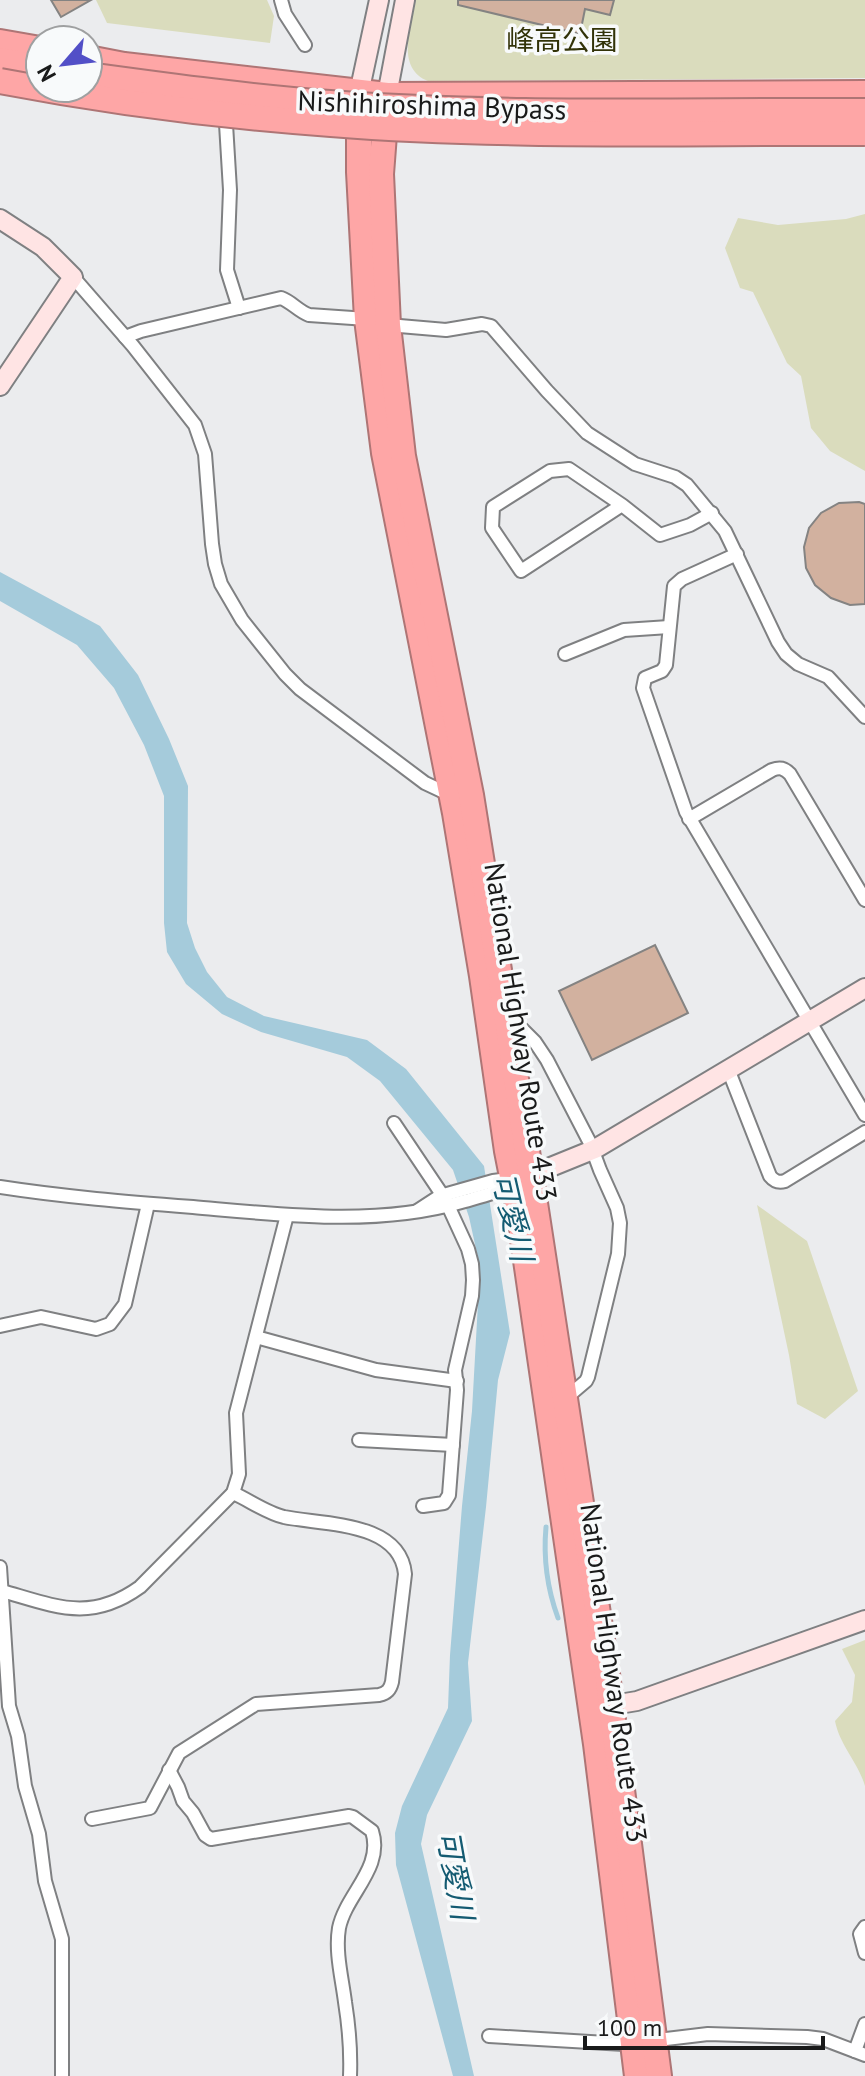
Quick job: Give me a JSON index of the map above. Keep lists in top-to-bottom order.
{
  "streets": {
    "highway": ["Nishihiroshima Bypass", "National Highway Route 433"]
  },
  "crossings": [
    ["Nishihiroshima Bypass", "National Highway Route 433"]
  ],
  "water": ["可愛川"],
  "parks": ["峰高公園"],
  "scale_bar": "100 m",
  "north": "bottom left"
}
